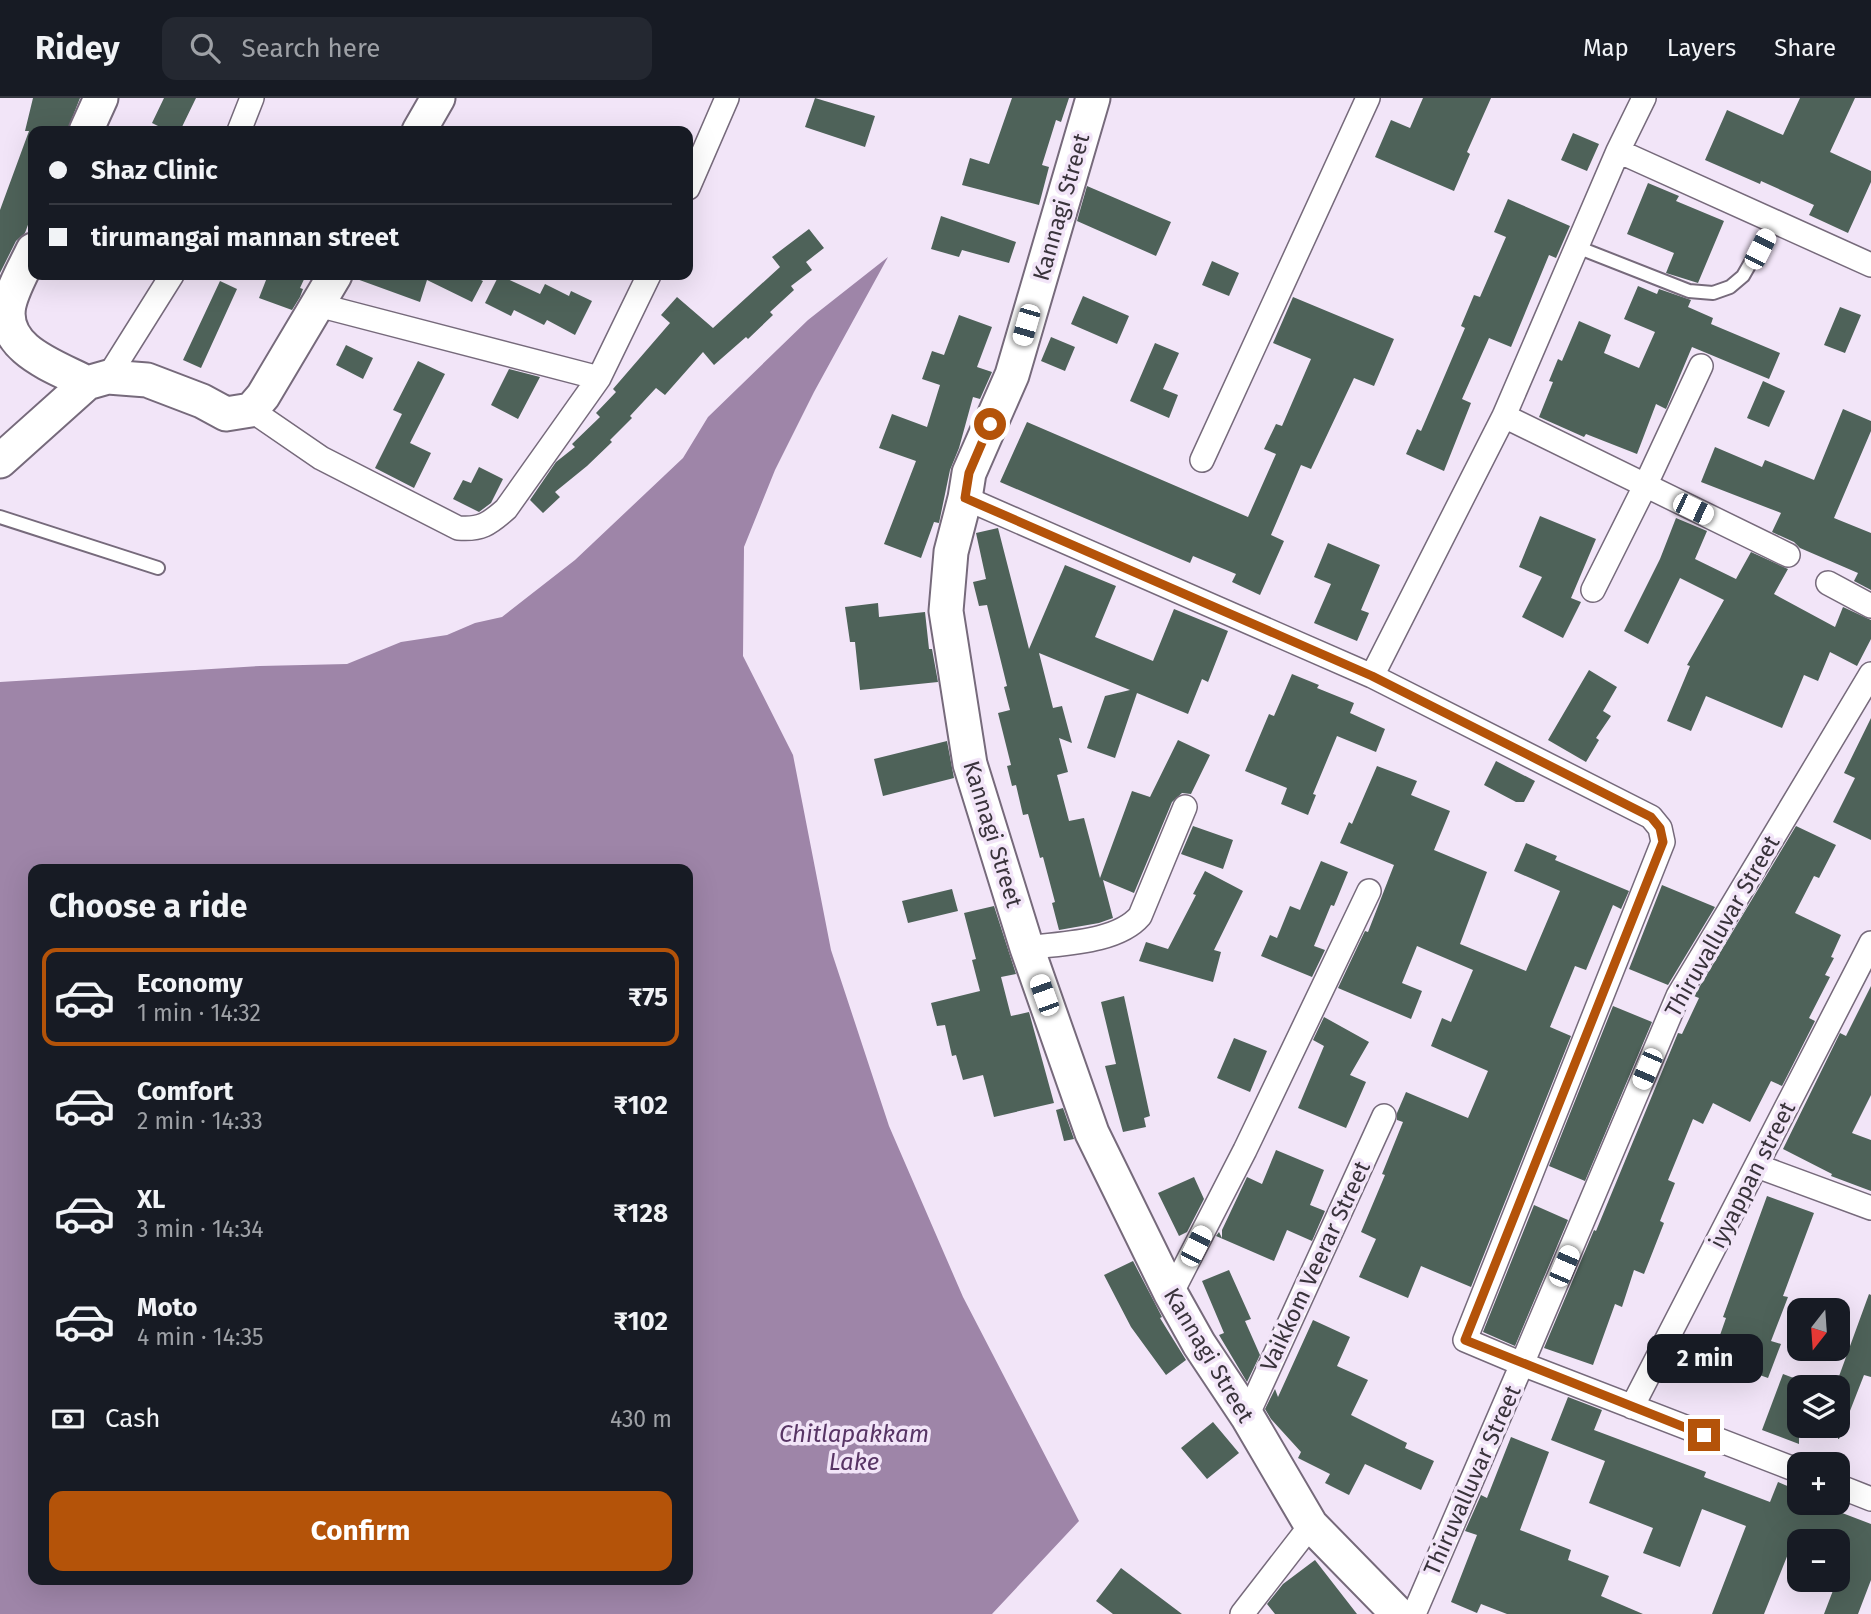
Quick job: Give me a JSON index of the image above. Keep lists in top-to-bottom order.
{
  "streets": {
    "street": [
      "Kannagi Street",
      "Thiruvalluvar Street",
      "iyyappan street",
      "Vaikkom Veerar Street"
    ]
  },
  "crossings": [
    ["Kannagi Street", "Vaikkom Veerar Street"]
  ],
  "water": ["Chitlapakkam Lake"],
  "north": "bottom",
  "page": {
    "header": "Ridey",
    "search": "Search here",
    "nav": ["Map", "Layers", "Share"],
    "banner": ["Shaz Clinic", "tirumangai mannan street"],
    "heading": "Choose a ride",
    "list": [
      {
        "name": "Economy",
        "note": "1 min · 14:32",
        "value": "₹75"
      },
      {
        "name": "Comfort",
        "note": "2 min · 14:33",
        "value": "₹102"
      },
      {
        "name": "XL",
        "note": "3 min · 14:34",
        "value": "₹128"
      },
      {
        "name": "Moto",
        "note": "4 min · 14:35",
        "value": "₹102"
      }
    ],
    "map_buttons": ["+", "−"],
    "bubble": "2 min",
    "pay": ["Cash", "430 m"],
    "buttons": "Confirm"
  }
}
